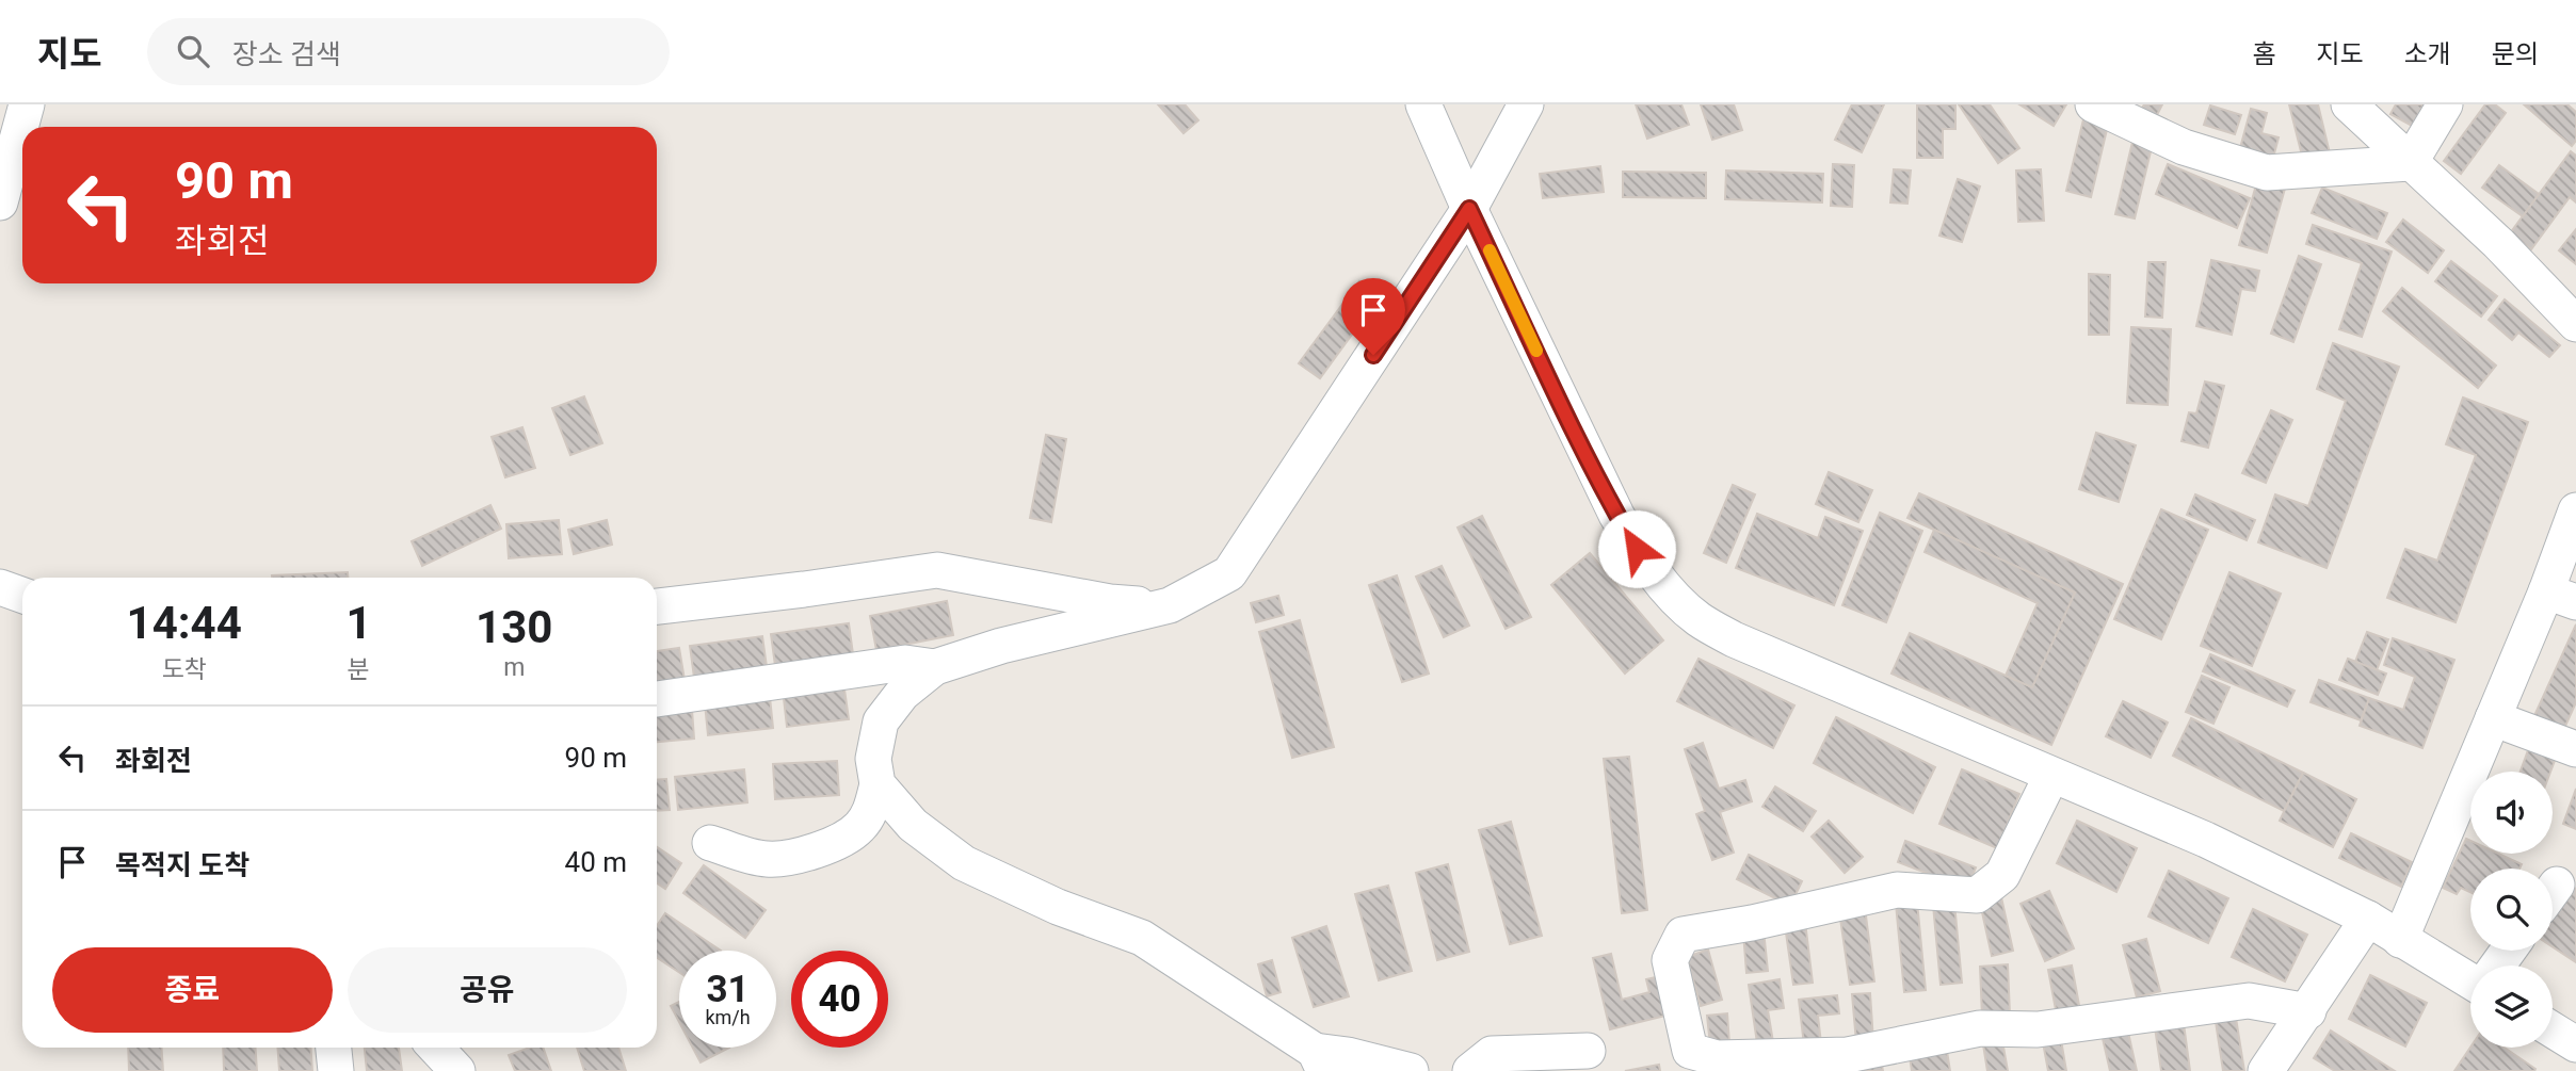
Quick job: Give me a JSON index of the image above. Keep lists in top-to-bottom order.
{
  "page": {
    "header": "지도",
    "search": "장소 검색",
    "nav": [
      "홈",
      "지도",
      "소개",
      "문의"
    ],
    "turn": ["90 m", "좌회전"],
    "eta": [
      "14:44",
      "도착",
      "1",
      "분",
      "130",
      "m"
    ],
    "list": [
      {
        "name": "좌회전",
        "value": "90 m"
      },
      {
        "name": "목적지 도착",
        "value": "40 m"
      }
    ],
    "buttons": ["종료", "공유"],
    "speed": "31 km/h",
    "limit": "40"
  }
}
